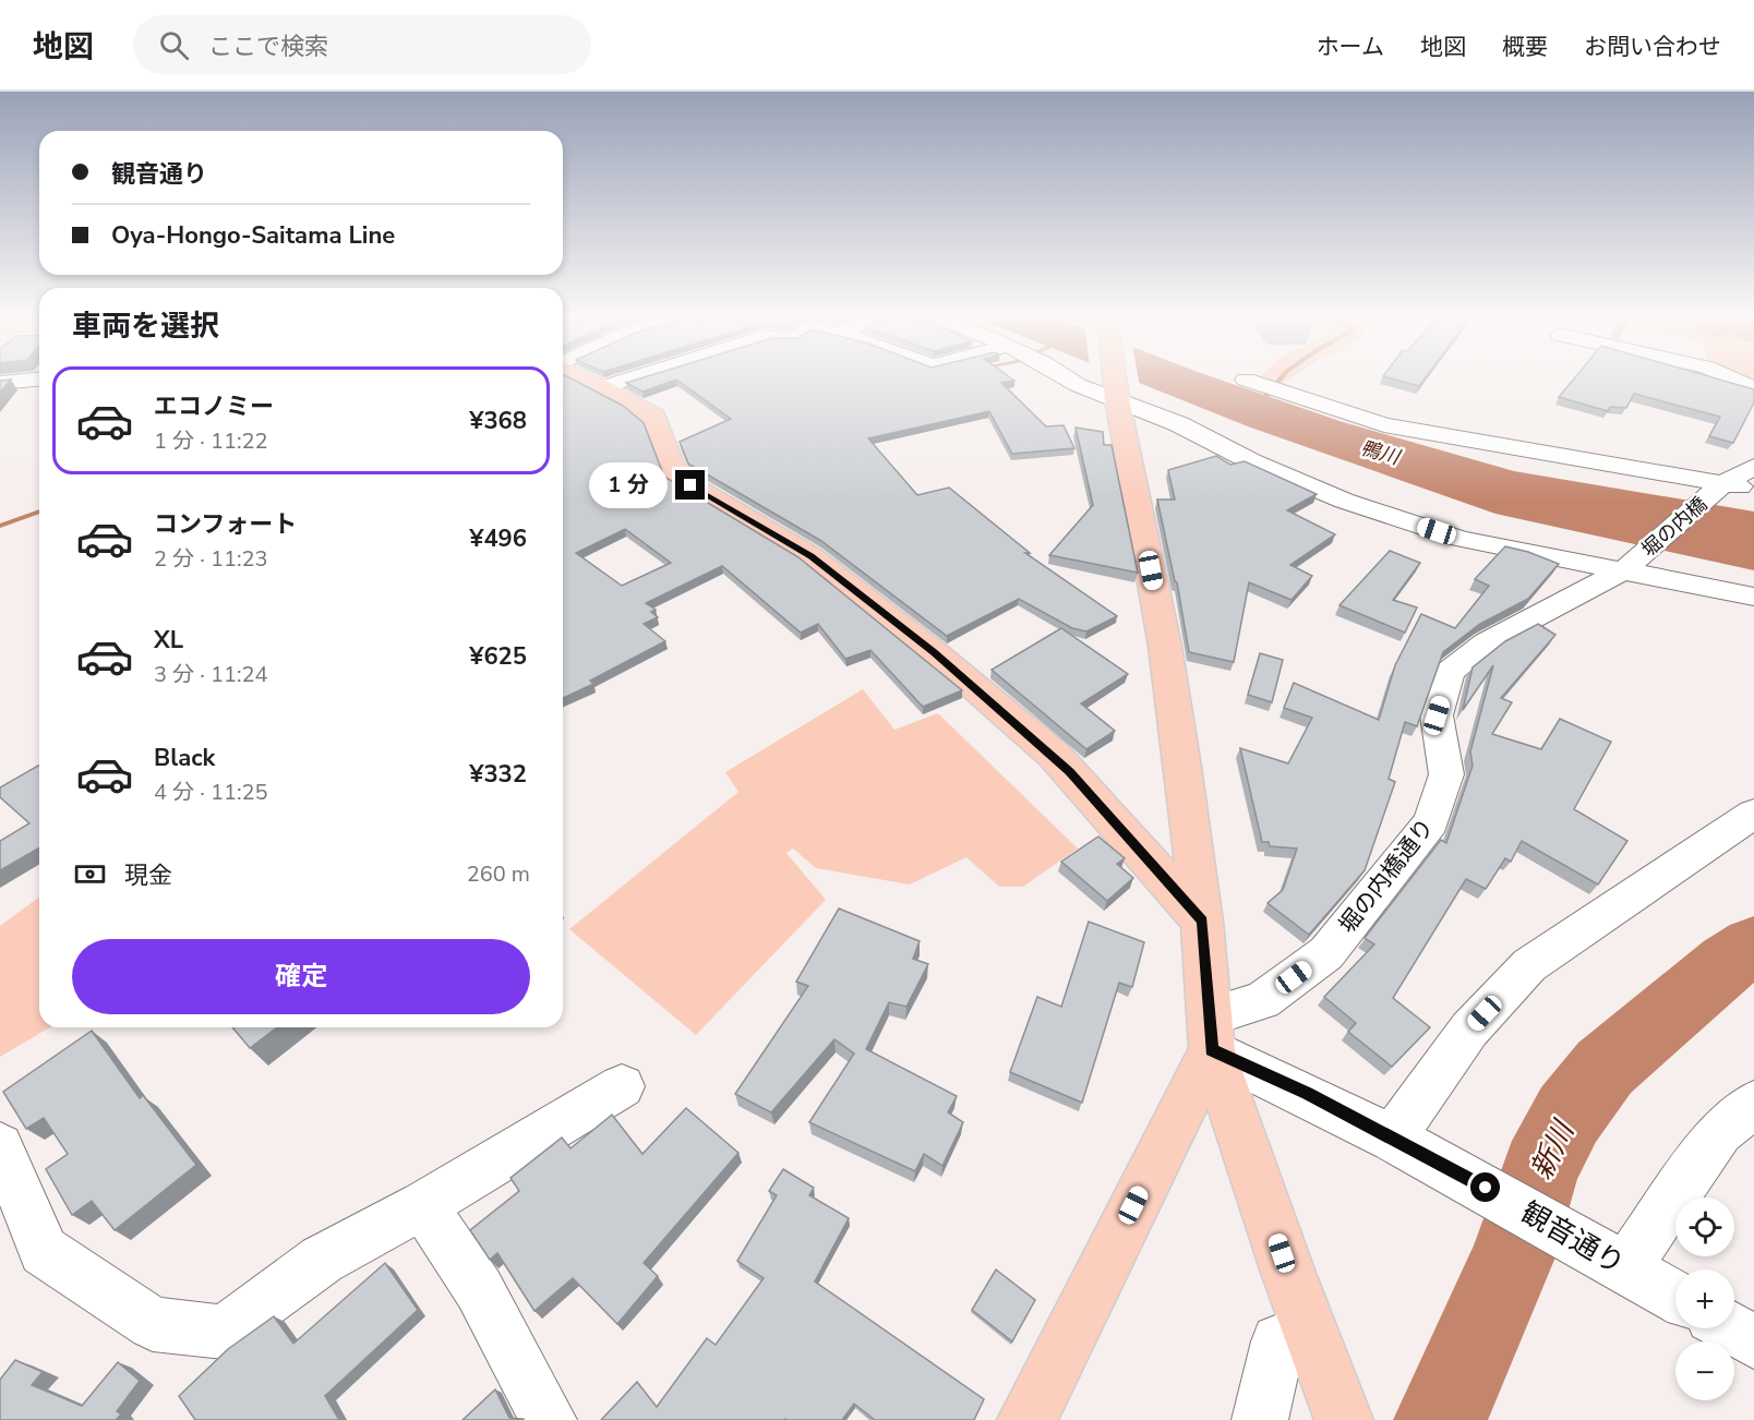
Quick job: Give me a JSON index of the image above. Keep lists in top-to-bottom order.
{
  "streets": {
    "street": ["堀の内橋", "堀の内橋通り", "観音通り"]
  },
  "crossings": [
    ["堀の内橋", "堀の内橋通り"],
    ["堀の内橋通り", "観音通り"]
  ],
  "water": ["鴨川", "新川"],
  "page": {
    "header": "地図",
    "search": "ここで検索",
    "nav": [
      "ホーム",
      "地図",
      "概要",
      "お問い合わせ"
    ],
    "banner": ["観音通り", "Oya-Hongo-Saitama Line"],
    "heading": "車両を選択",
    "list": [
      {
        "name": "エコノミー",
        "note": "1 分 · 11:22",
        "value": "¥368"
      },
      {
        "name": "コンフォート",
        "note": "2 分 · 11:23",
        "value": "¥496"
      },
      {
        "name": "XL",
        "note": "3 分 · 11:24",
        "value": "¥625"
      },
      {
        "name": "Black",
        "note": "4 分 · 11:25",
        "value": "¥332"
      }
    ],
    "bubble": "1 分",
    "pay": ["現金", "260 m"],
    "buttons": "確定",
    "map_buttons": ["+", "−"]
  }
}
